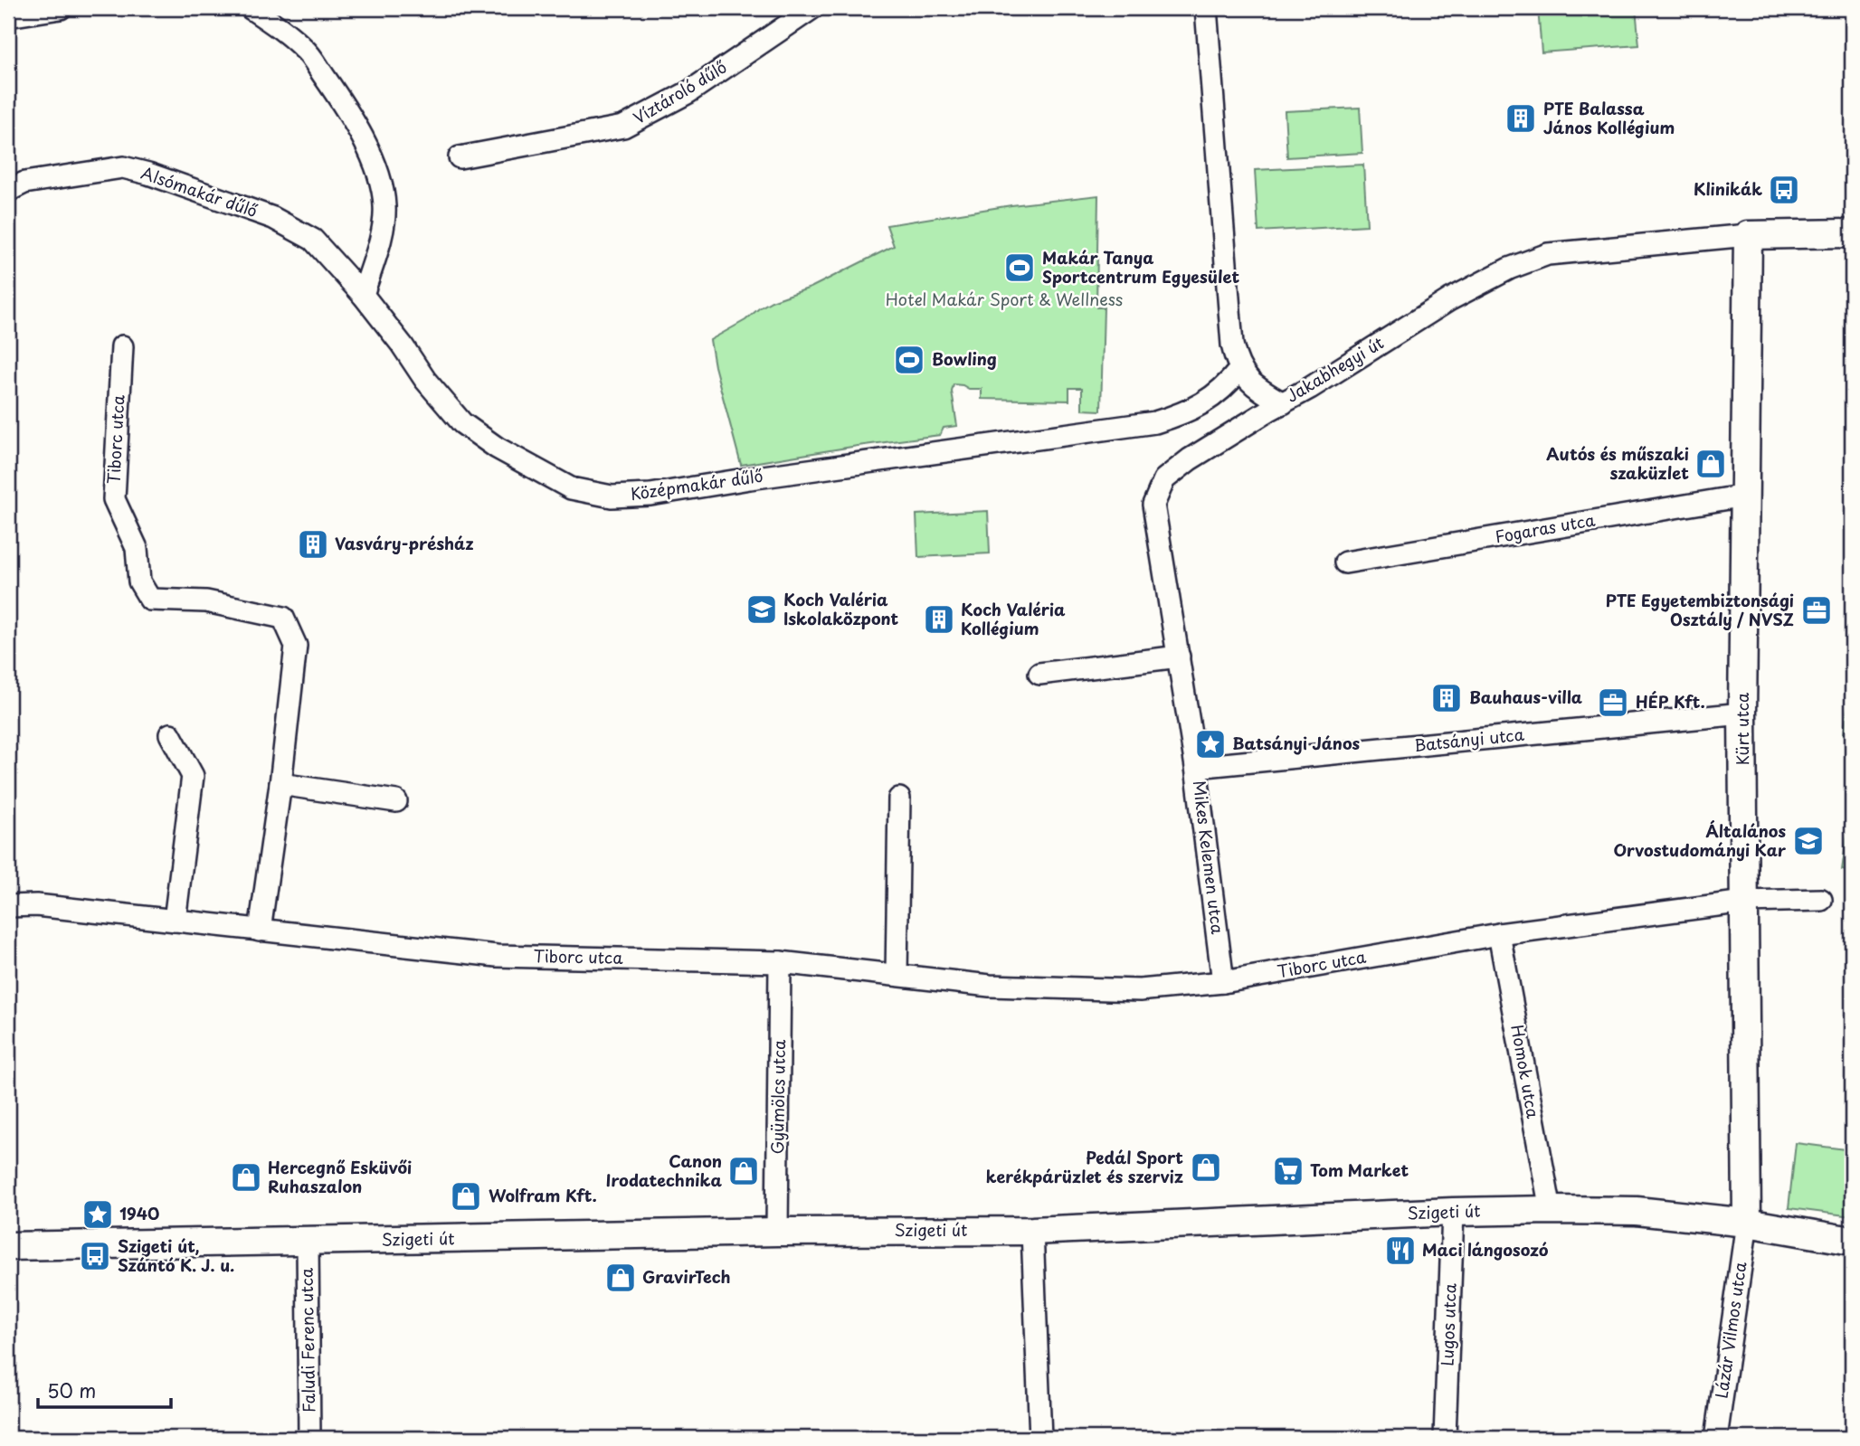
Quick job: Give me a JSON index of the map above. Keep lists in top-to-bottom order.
{
  "streets": {
    "street": [
      "Víztároló dűlő",
      "Alsómakár dűlő",
      "Jakabhegyi út",
      "Tiborc utca",
      "Középmakár dűlő",
      "Fogaras utca",
      "Kürt utca",
      "Batsányi utca",
      "Mikes Kelemen utca",
      "Homok utca",
      "Gyümölcs utca",
      "Szigeti út",
      "Lugos utca",
      "Lázár Vilmos utca",
      "Faludi Ferenc utca"
    ]
  },
  "crossings": [
    ["Alsómakár dűlő", "Középmakár dűlő"],
    ["Jakabhegyi út", "Középmakár dűlő"],
    ["Jakabhegyi út", "Kürt utca"],
    ["Jakabhegyi út", "Mikes Kelemen utca"],
    ["Tiborc utca", "Kürt utca"],
    ["Tiborc utca", "Mikes Kelemen utca"],
    ["Tiborc utca", "Homok utca"],
    ["Tiborc utca", "Gyümölcs utca"],
    ["Fogaras utca", "Kürt utca"],
    ["Kürt utca", "Batsányi utca"],
    ["Kürt utca", "Szigeti út"],
    ["Kürt utca", "Lázár Vilmos utca"],
    ["Batsányi utca", "Mikes Kelemen utca"],
    ["Homok utca", "Szigeti út"],
    ["Gyümölcs utca", "Szigeti út"],
    ["Szigeti út", "Lugos utca"],
    ["Szigeti út", "Lázár Vilmos utca"],
    ["Szigeti út", "Faludi Ferenc utca"]
  ],
  "parks": ["Hotel Makár Sport & Wellness"],
  "places": {
    "building": [
      "PTE Balassa János Kollégium",
      "Vasváry-présház",
      "Koch Valéria Kollégium",
      "Bauhaus-villa"
    ],
    "bus stop": ["Klinikák", "Szigeti út, Szántó K. J. u."],
    "sports": ["Makár Tanya Sportcentrum Egyesület", "Bowling"],
    "shop": [
      "Autós és műszaki szaküzlet",
      "Pedál Sport kerékpárüzlet és szerviz",
      "Canon Irodatechnika",
      "Hercegnő Esküvői Ruhaszalon",
      "Wolfram Kft.",
      "GravirTech"
    ],
    "school or university": ["Koch Valéria Iskolaközpont", "Általános Orvostudományi Kar"],
    "office": ["PTE Egyetembiztonsági Osztály / NVSZ", "HÉP Kft."],
    "place": ["Batsányi János", "1940"],
    "supermarket": ["Tom Market"],
    "restaurant": ["Maci lángosozó"]
  },
  "scale_bar": "50 m"
}
